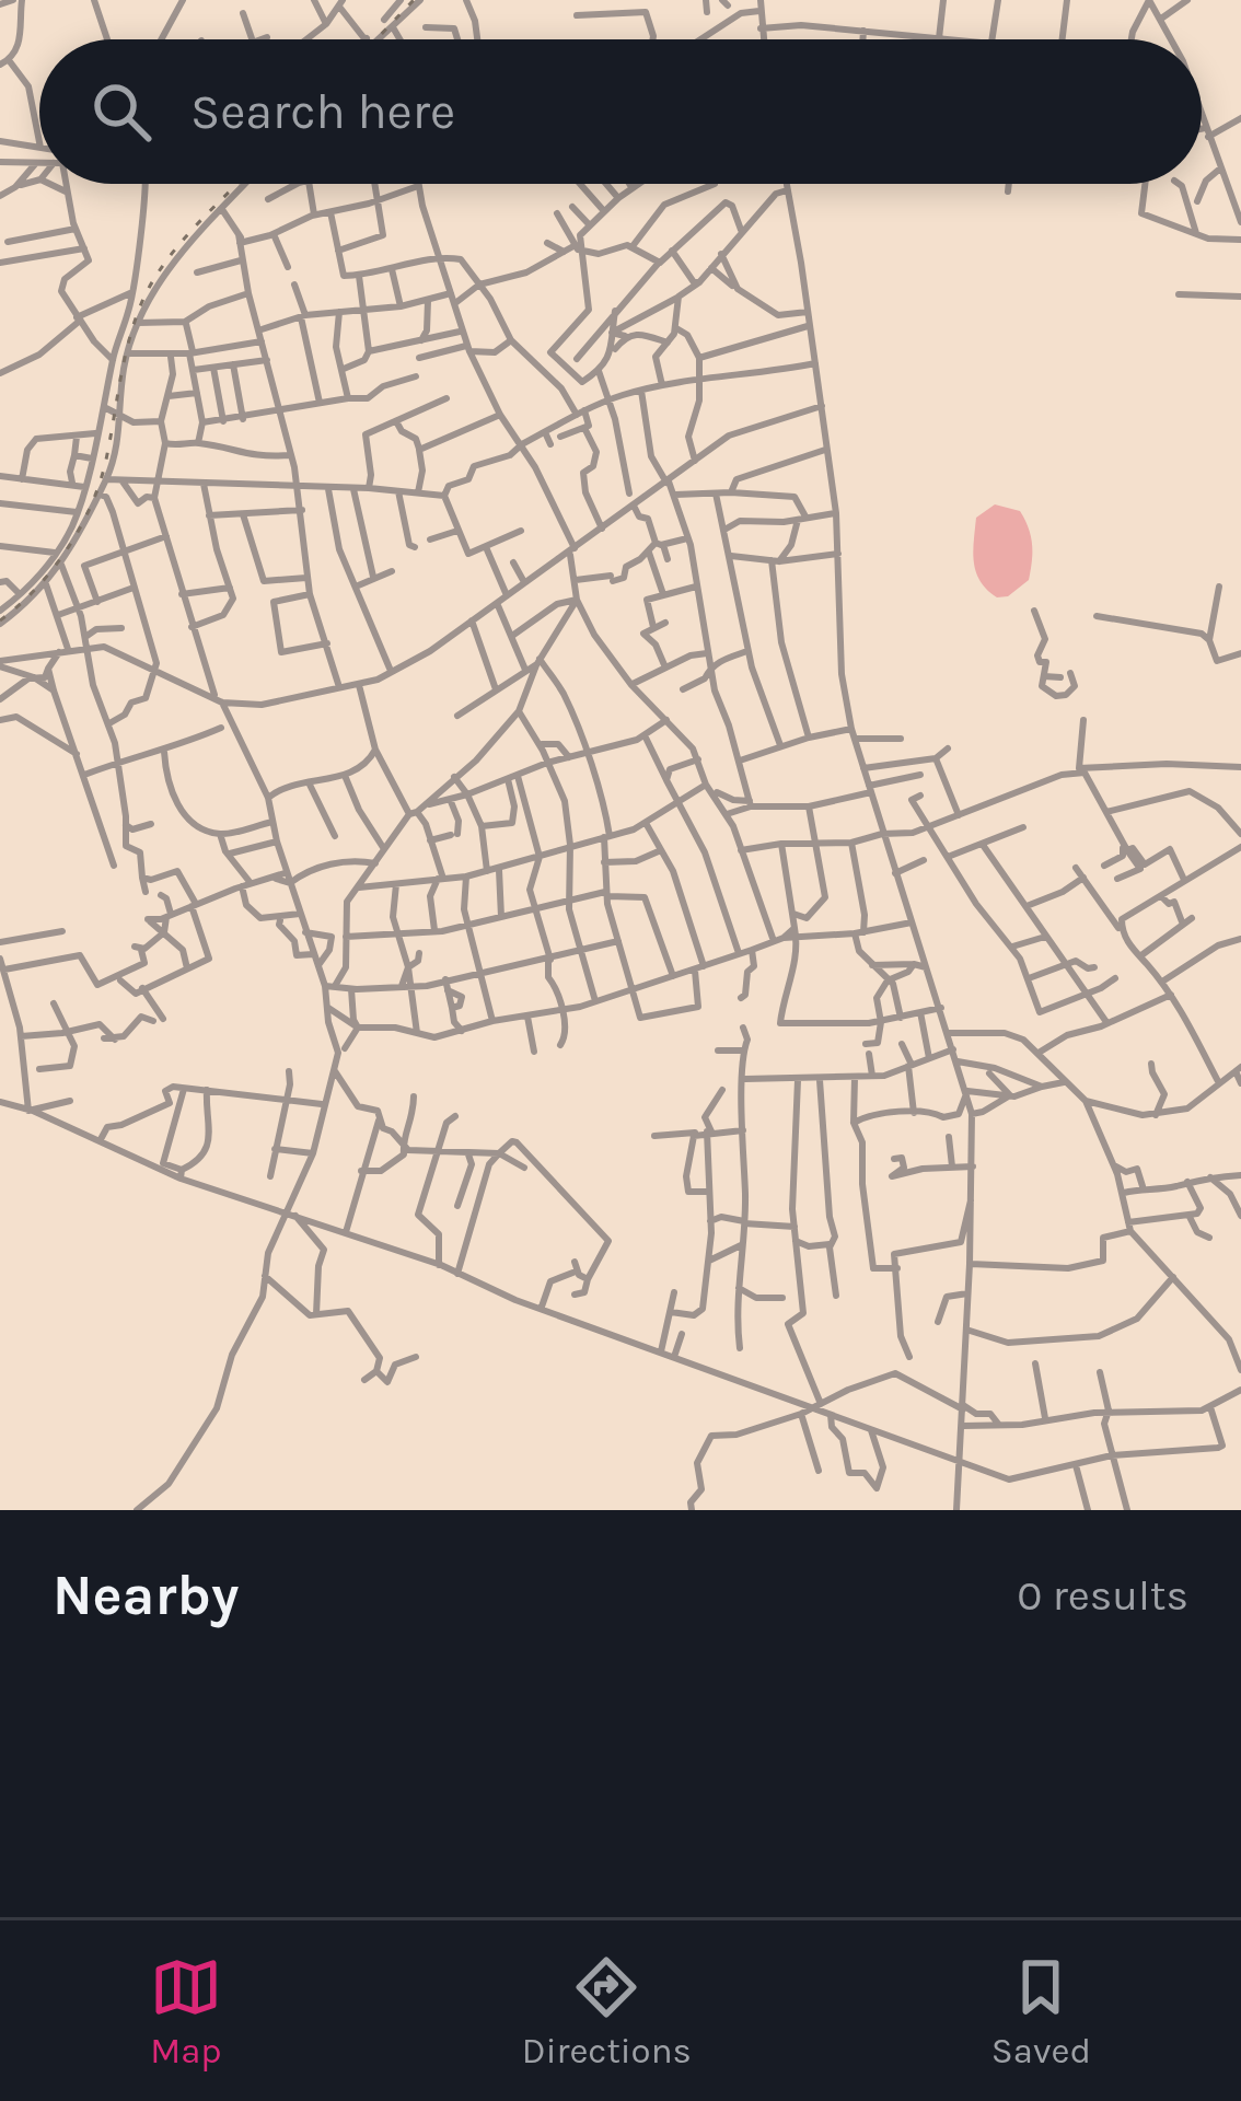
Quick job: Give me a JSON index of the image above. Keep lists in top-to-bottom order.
{
  "page": {
    "search": "Search here",
    "heading": ["Nearby", "0 results"],
    "nav": ["Map", "Directions", "Saved"]
  }
}
